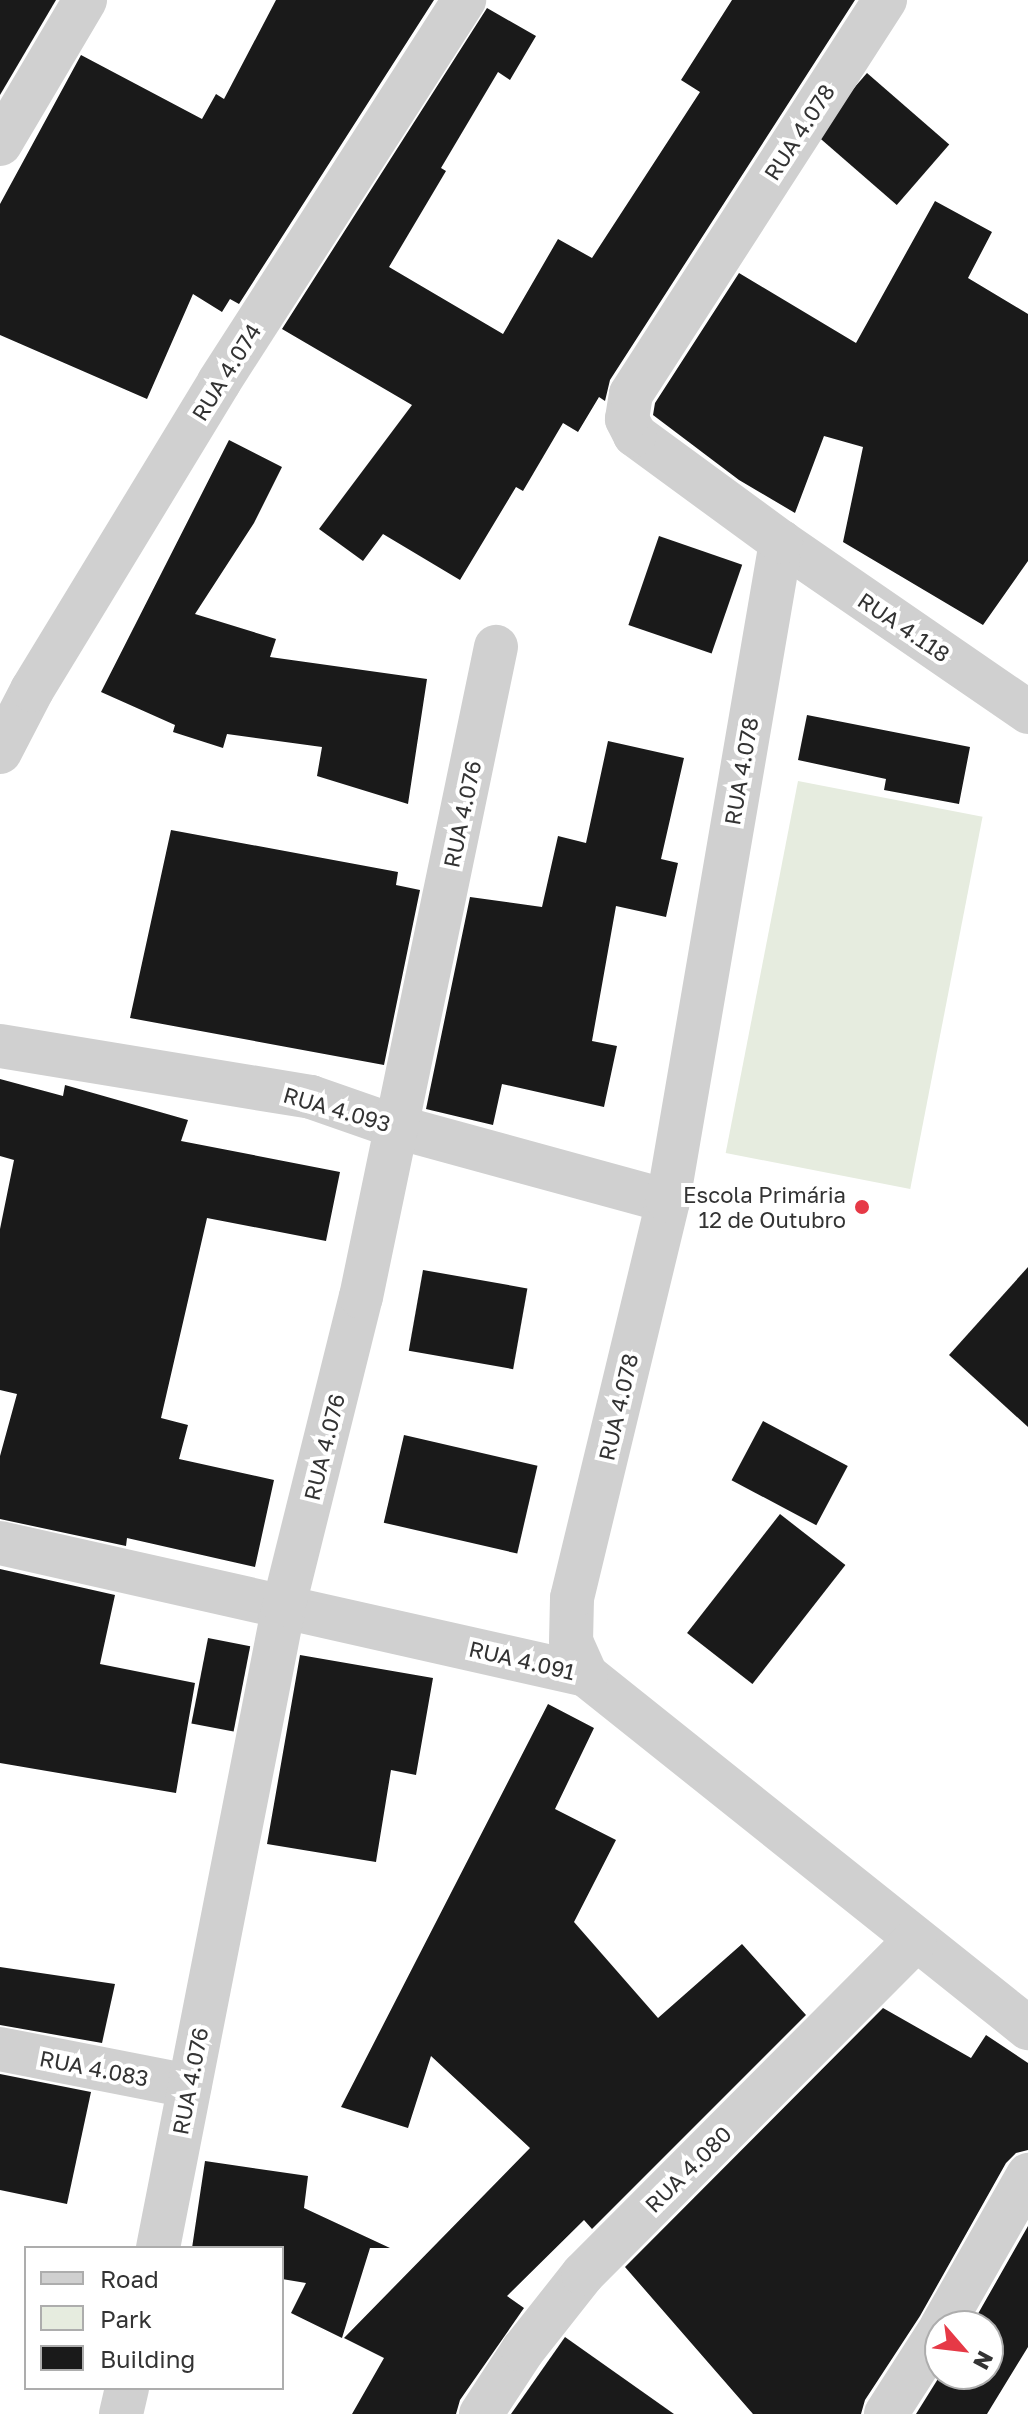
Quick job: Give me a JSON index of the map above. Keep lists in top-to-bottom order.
{
  "streets": {
    "street": [
      "RUA 4.078",
      "RUA 4.074",
      "RUA 4.118",
      "RUA 4.076",
      "RUA 4.093",
      "RUA 4.091",
      "RUA 4.083",
      "RUA 4.080"
    ]
  },
  "crossings": [
    ["RUA 4.078", "RUA 4.118"],
    ["RUA 4.078", "RUA 4.093"],
    ["RUA 4.078", "RUA 4.091"],
    ["RUA 4.076", "RUA 4.093"],
    ["RUA 4.076", "RUA 4.091"],
    ["RUA 4.076", "RUA 4.083"],
    ["RUA 4.091", "RUA 4.080"]
  ],
  "places": ["Escola Primária 12 de Outubro"],
  "legend": ["Road", "Park", "Building"],
  "north": "bottom right"
}
